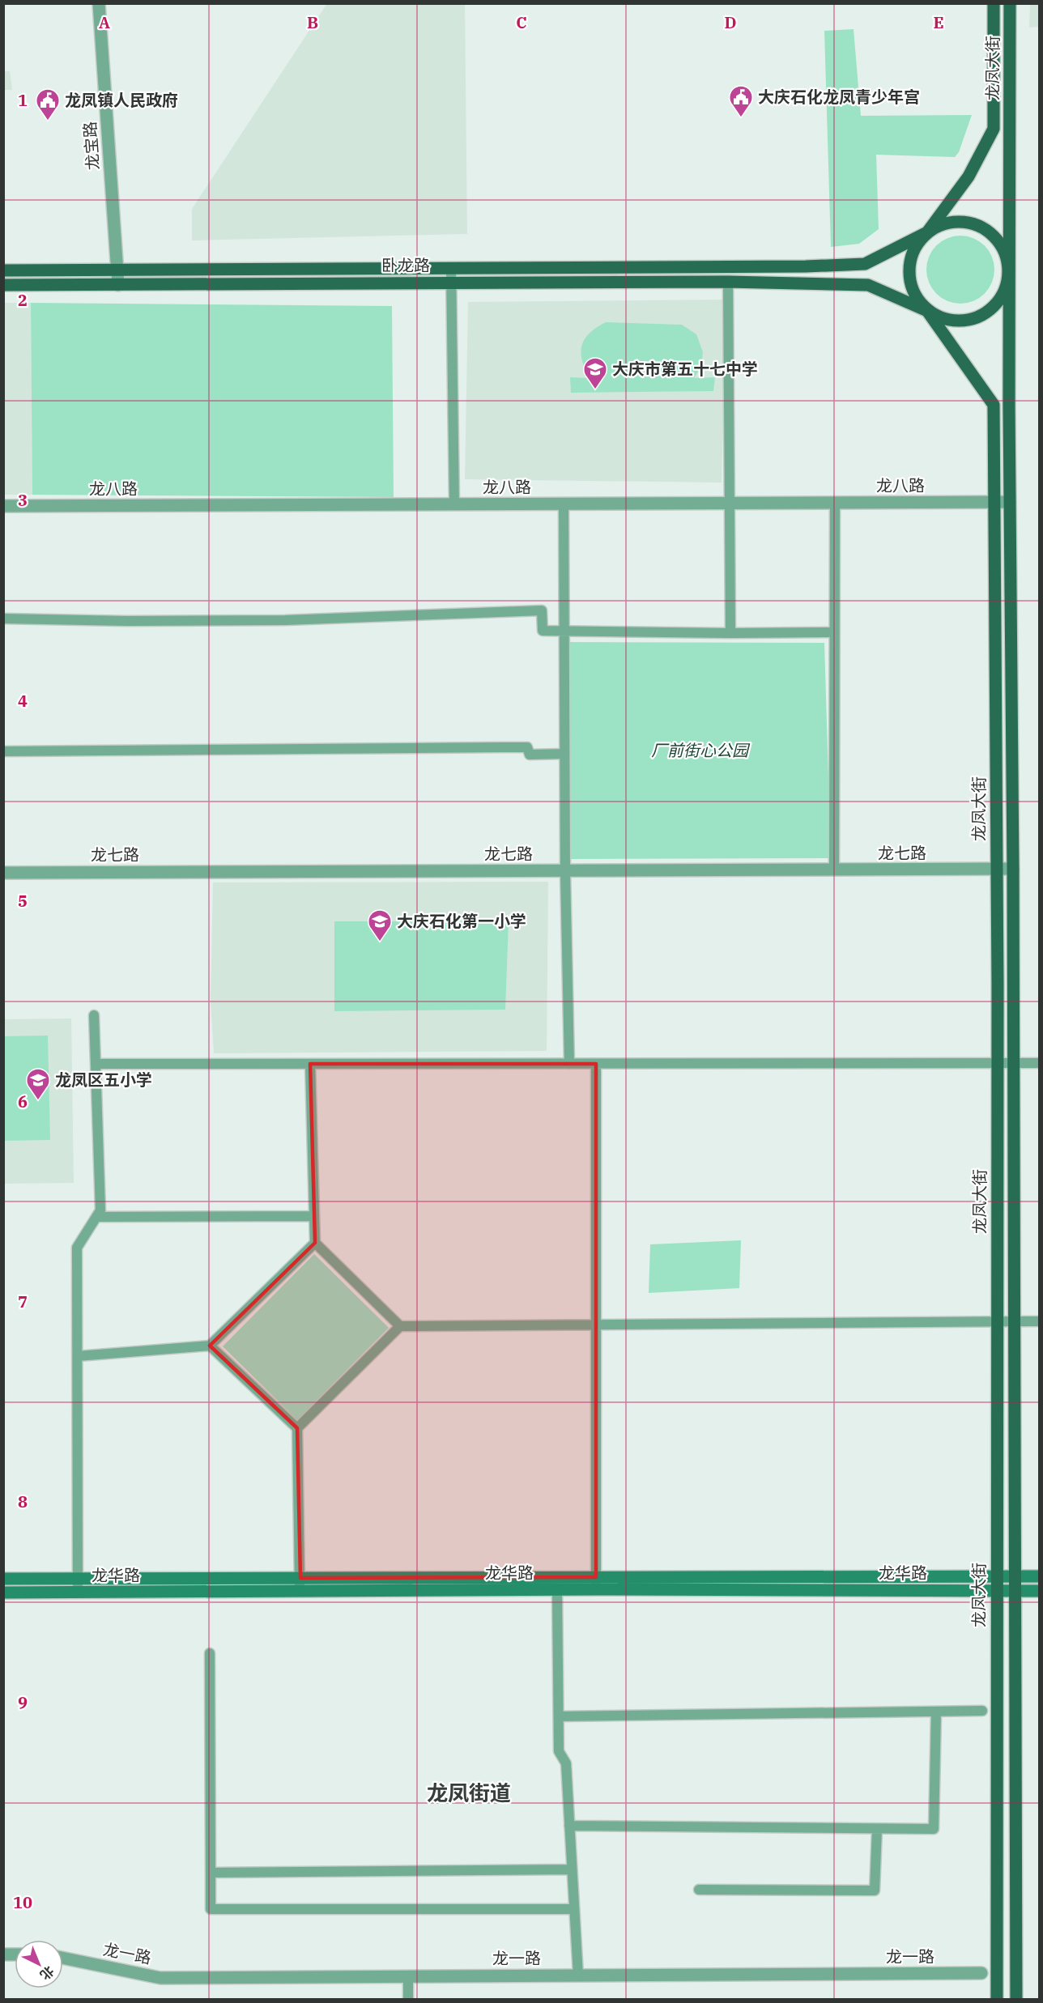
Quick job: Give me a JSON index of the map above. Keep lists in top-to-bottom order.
{
  "streets": {
    "main road": ["龙凤大街", "卧龙路", "龙华路"],
    "street": [
      "龙宝路",
      "龙八路",
      "龙七路",
      "龙一路"
    ]
  },
  "crossings": [
    ["龙凤大街", "卧龙路"],
    ["龙凤大街", "龙八路"],
    ["龙凤大街", "龙七路"],
    ["龙凤大街", "龙华路"],
    ["龙宝路", "卧龙路"]
  ],
  "districts": ["龙凤街道"],
  "parks": ["厂前街心公园"],
  "places": {
    "public building": ["大庆石化龙凤青少年宫", "龙凤镇人民政府"],
    "school or university": ["大庆市第五十七中学", "大庆石化第一小学", "龙凤区五小学"]
  },
  "north": "bottom right",
  "grid": {
    "columns": [
      "A",
      "B",
      "C",
      "D",
      "E"
    ],
    "rows": [
      "1",
      "2",
      "3",
      "4",
      "5",
      "6",
      "7",
      "8",
      "9",
      "10"
    ]
  }
}
